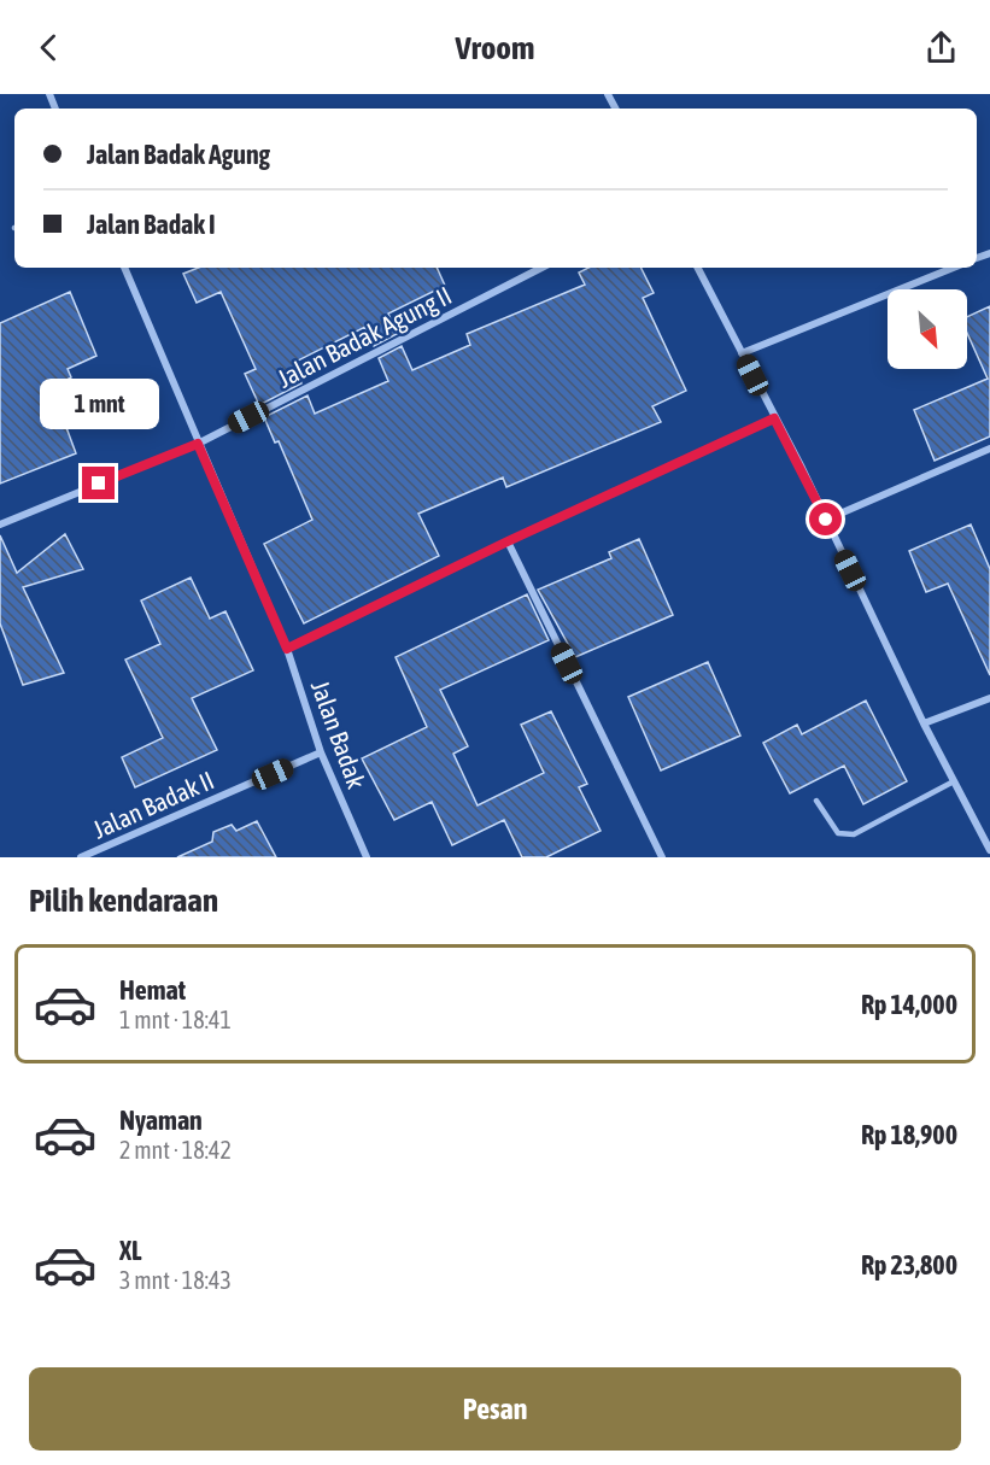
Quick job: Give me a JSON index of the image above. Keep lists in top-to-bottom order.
{
  "streets": {
    "street": ["Jalan Badak Agung II", "Jalan Badak", "Jalan Badak II"]
  },
  "crossings": [
    ["Jalan Badak Agung II", "Jalan Badak"],
    ["Jalan Badak", "Jalan Badak II"]
  ],
  "north": "bottom right",
  "page": {
    "header": "Vroom",
    "banner": ["Jalan Badak Agung", "Jalan Badak I"],
    "bubble": "1 mnt",
    "heading": "Pilih kendaraan",
    "list": [
      {
        "name": "Hemat",
        "note": "1 mnt · 18:41",
        "value": "Rp 14,000"
      },
      {
        "name": "Nyaman",
        "note": "2 mnt · 18:42",
        "value": "Rp 18,900"
      },
      {
        "name": "XL",
        "note": "3 mnt · 18:43",
        "value": "Rp 23,800"
      }
    ],
    "buttons": "Pesan"
  }
}
